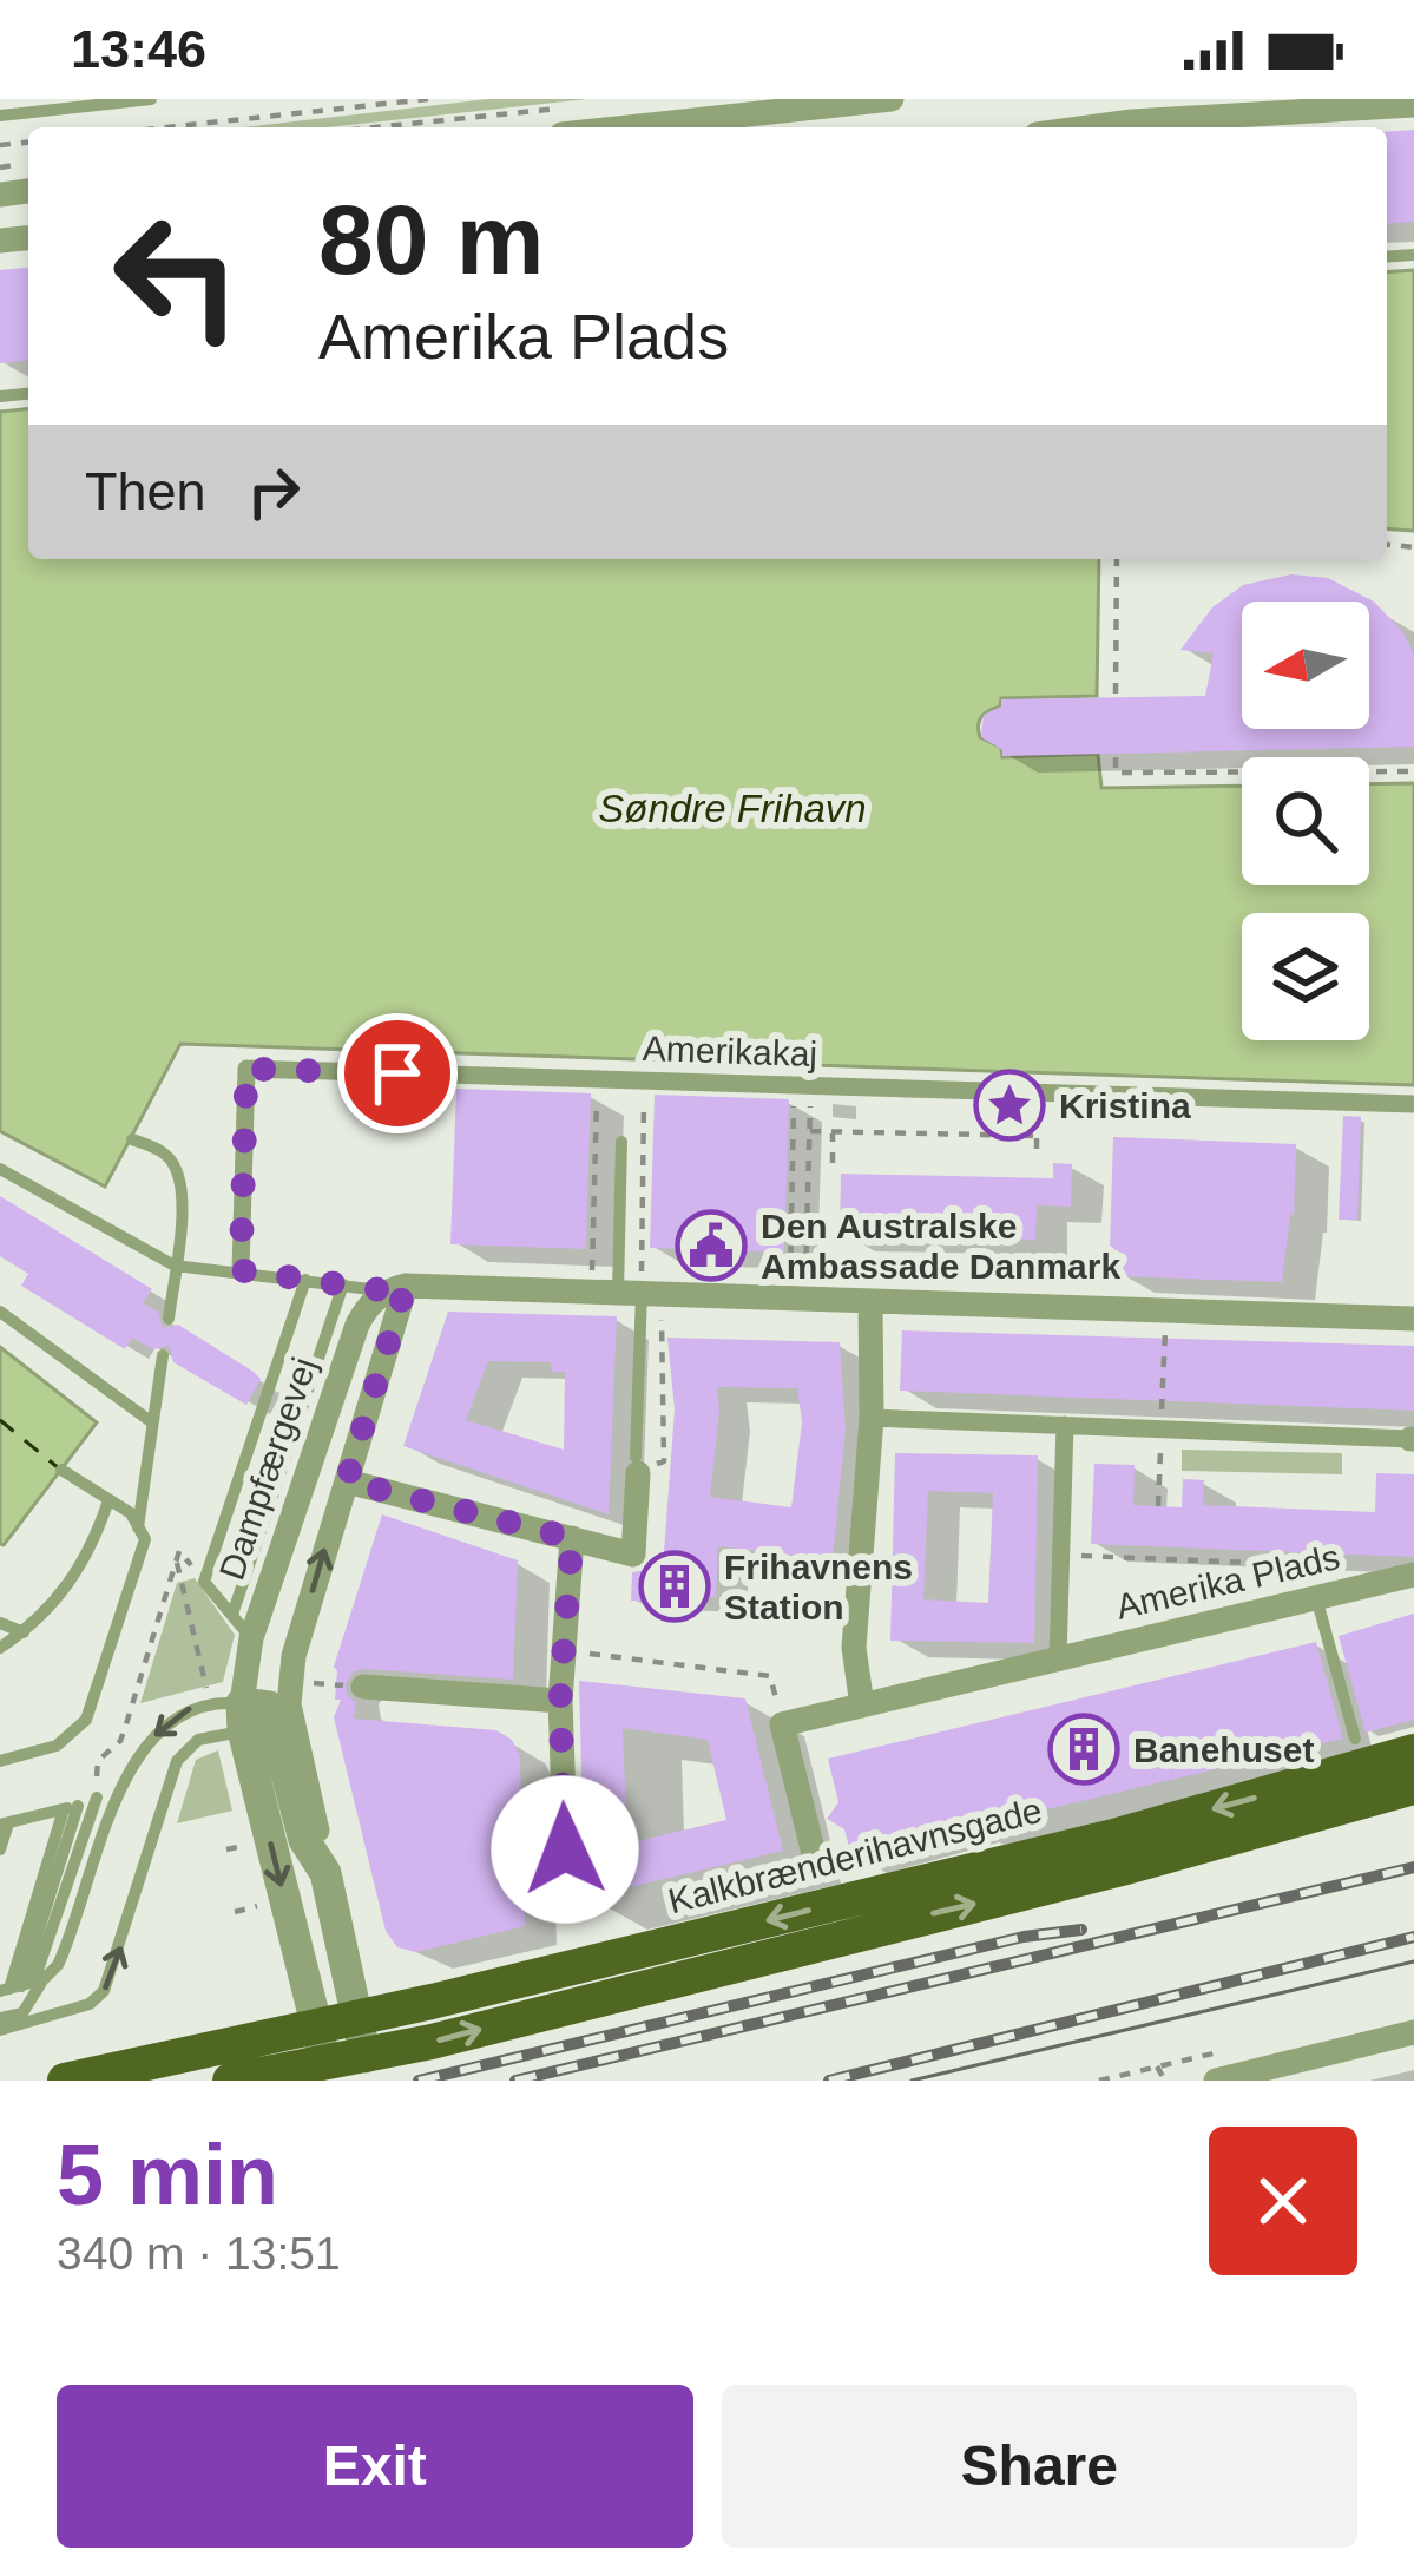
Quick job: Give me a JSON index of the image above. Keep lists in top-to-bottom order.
{
  "streets": {
    "main road": ["Kalkbrænderihavnsgade"],
    "street": ["Amerikakaj", "Dampfærgevej", "Amerika Plads"]
  },
  "crossings": [
    ["Dampfærgevej", "Kalkbrænderihavnsgade"]
  ],
  "water": ["Søndre Frihavn"],
  "places": {
    "place": ["Kristina"],
    "public building": ["Den Australske Ambassade Danmark"],
    "building": ["Frihavnens Station", "Banehuset"]
  },
  "north": "left",
  "page": {
    "status": "13:46",
    "turn": ["80 m", "Amerika Plads"],
    "then": "Then",
    "heading": ["5 min", "340 m · 13:51"],
    "buttons": ["Exit", "Share"]
  }
}
